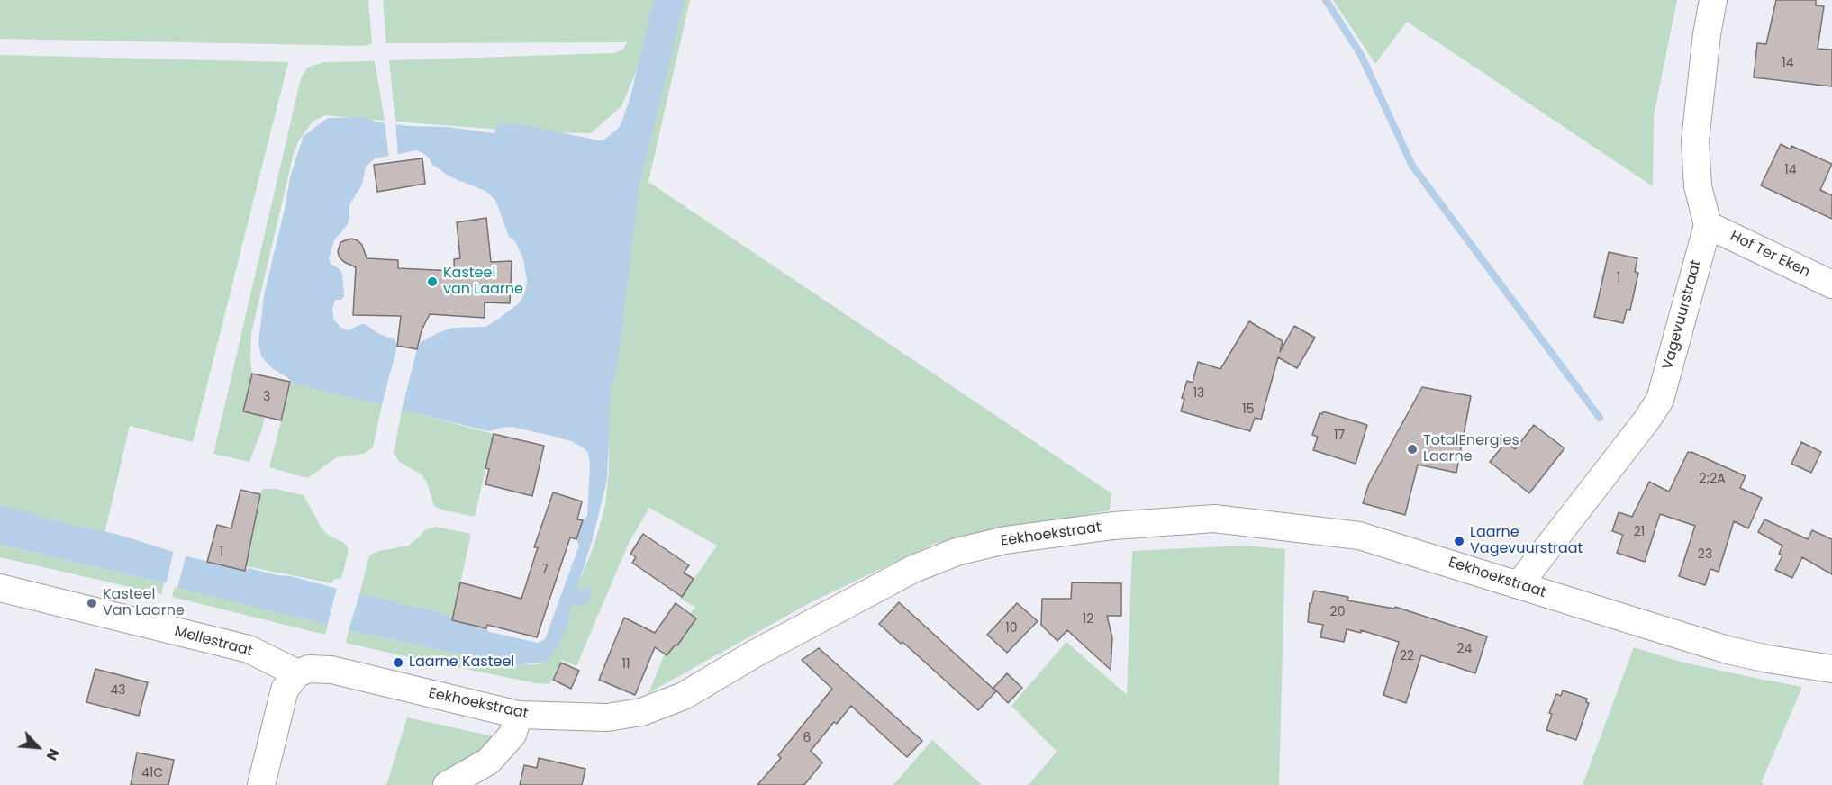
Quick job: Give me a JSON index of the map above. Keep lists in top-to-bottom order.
{
  "streets": {
    "street": [
      "Hof Ter Eken",
      "Vagevuurstraat",
      "Eekhoekstraat",
      "Mellestraat"
    ]
  },
  "crossings": [
    ["Hof Ter Eken", "Vagevuurstraat"],
    ["Vagevuurstraat", "Eekhoekstraat"],
    ["Eekhoekstraat", "Mellestraat"]
  ],
  "places": [
    "Kasteel van Laarne",
    "TotalEnergies Laarne",
    "Laarne Vagevuurstraat",
    "Kasteel Van Laarne",
    "Laarne Kasteel"
  ],
  "house_numbers": [
    "14",
    "14",
    "1",
    "13",
    "3",
    "15",
    "17",
    "2;2A",
    "21",
    "1",
    "23",
    "7",
    "20",
    "12",
    "10",
    "24",
    "22",
    "11",
    "43",
    "6",
    "41C"
  ],
  "north": "bottom right"
}
